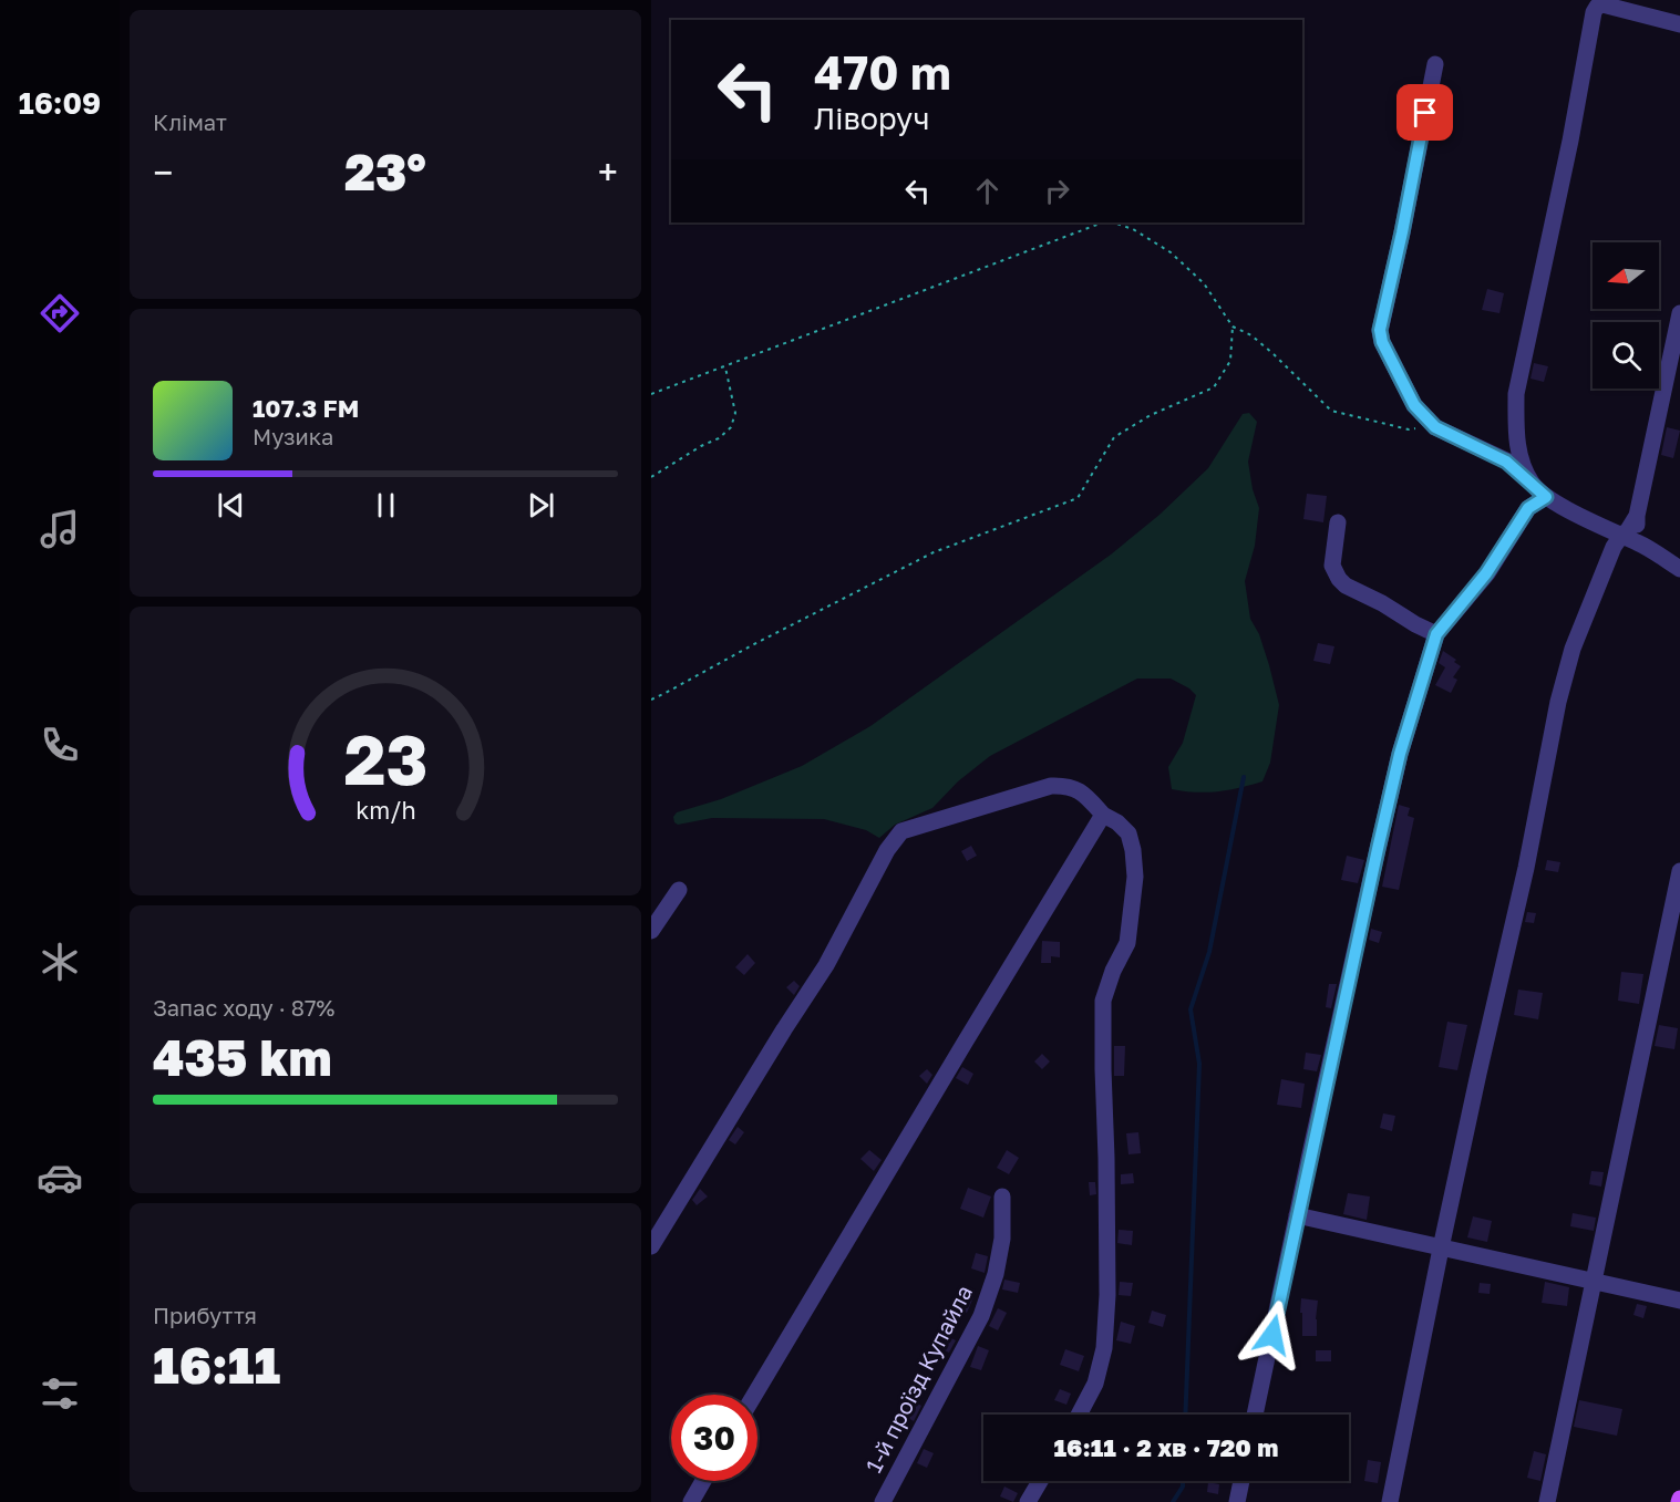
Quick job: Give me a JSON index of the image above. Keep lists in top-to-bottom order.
{
  "streets": {
    "street": ["1-й проїзд Купайла"]
  },
  "north": "left",
  "page": {
    "tabs": "16:09",
    "tile": [
      "Клімат",
      ["Запас ходу · 87%", "435 km"],
      ["Прибуття", "16:11"]
    ],
    "turn": ["470 m", "Ліворуч"],
    "heat": ["−", "23°", "+"],
    "song": ["107.3 FM", "Музика"],
    "limit": "30",
    "trip": "16:11 · 2 хв · 720 m",
    "gauge": ["23", "km/h"]
  }
}
